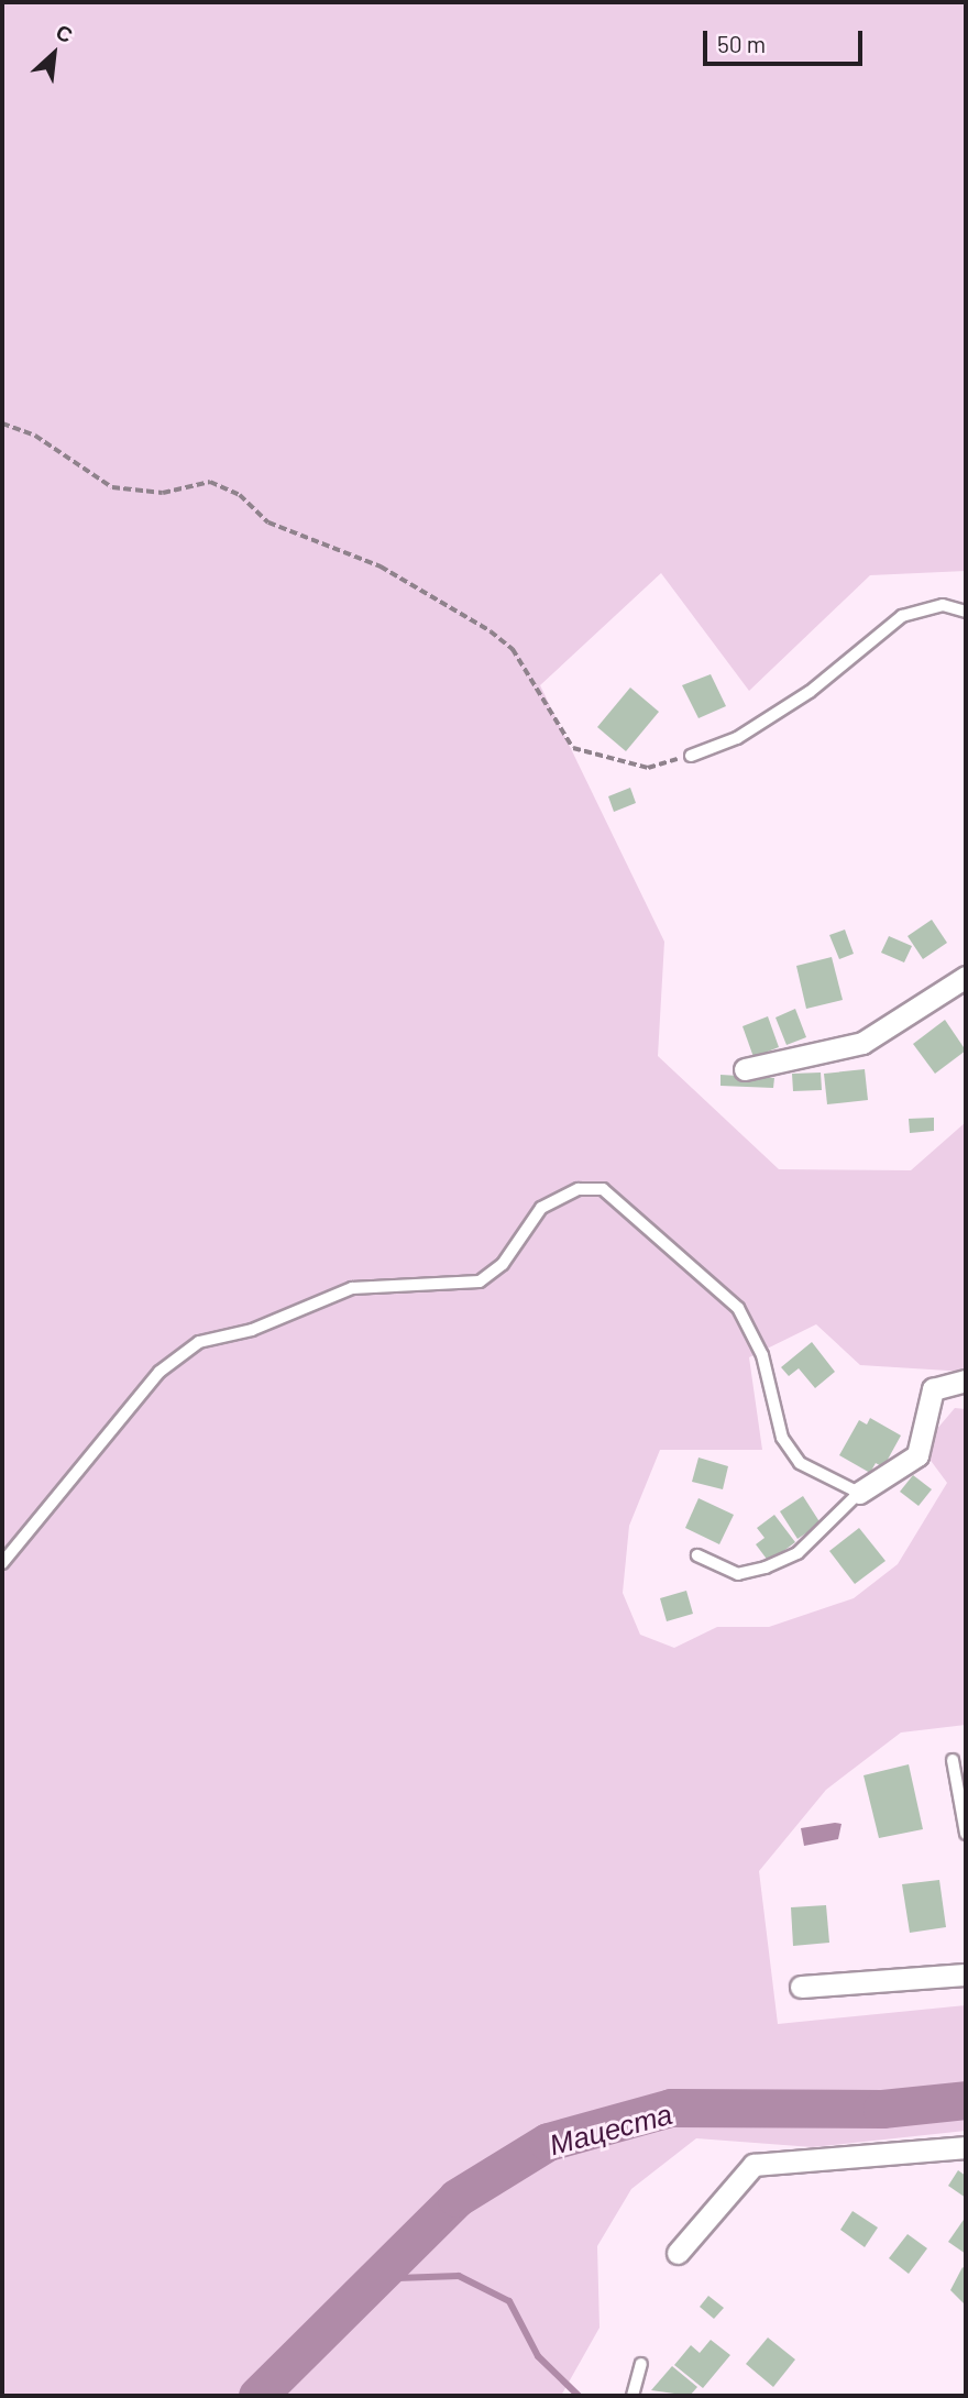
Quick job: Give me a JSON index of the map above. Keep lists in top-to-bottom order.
{
  "water": ["Мацеста"],
  "scale_bar": "50 m",
  "north": "top right"
}
